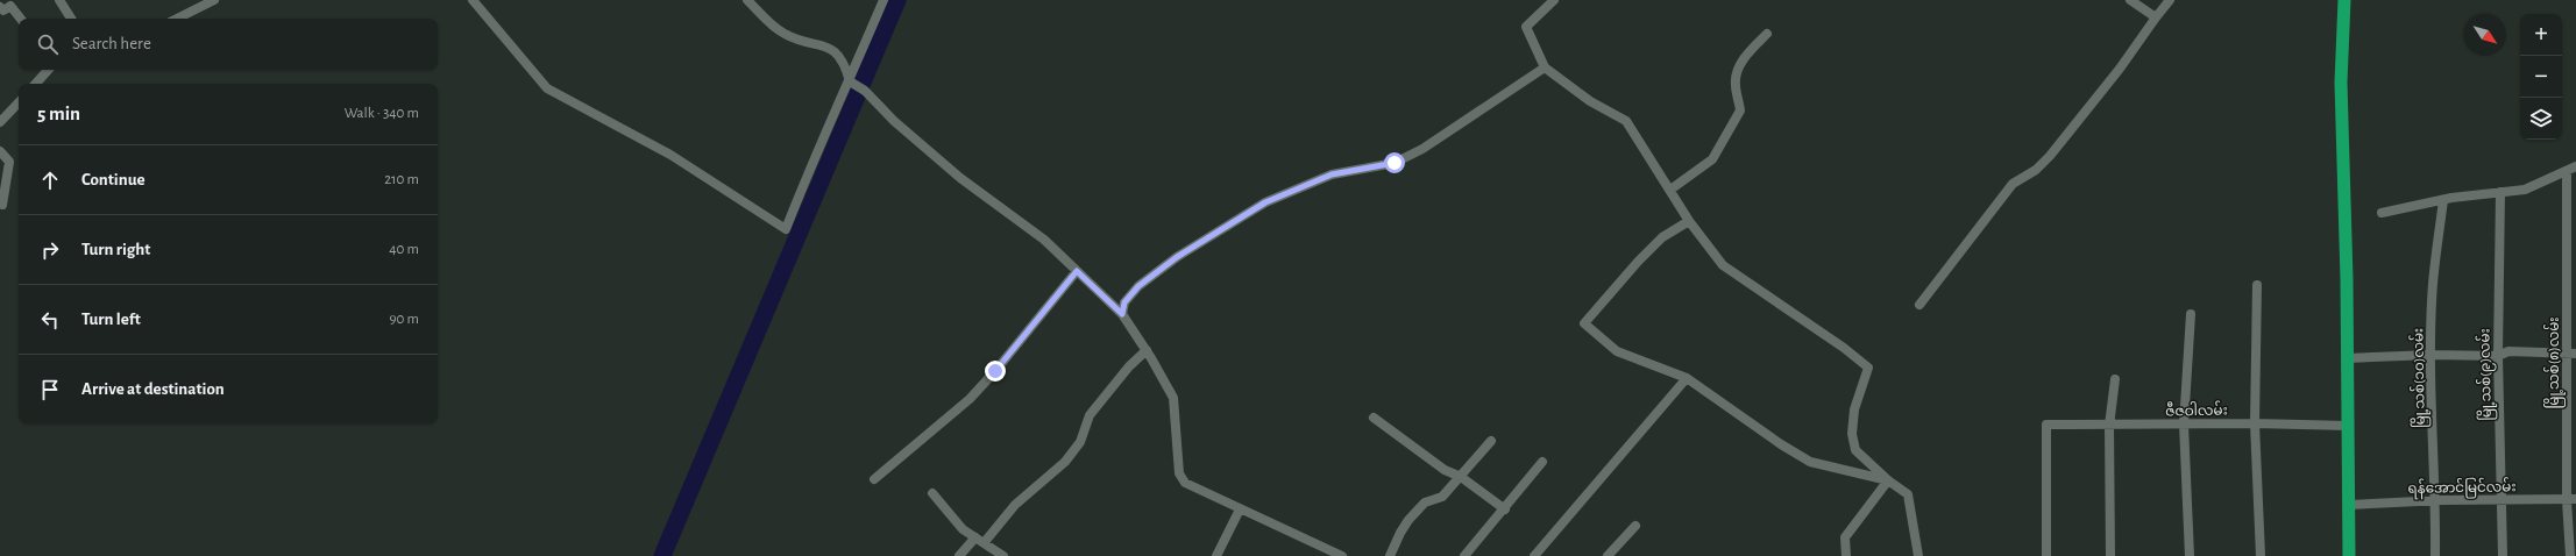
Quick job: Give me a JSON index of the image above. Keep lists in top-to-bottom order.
{
  "streets": {
    "street": [
      "မြို့သစ်(၈)လမ်း",
      "မြို့သစ်(၉)လမ်း",
      "မြို့သစ်(၁၀)လမ်း",
      "ဇီဇဝါလမ်း",
      "ရန်အောင်မြင်လမ်း"
    ]
  },
  "crossings": [
    ["မြို့သစ်(၈)လမ်း", "ရန်အောင်မြင်လမ်း"],
    ["မြို့သစ်(၉)လမ်း", "ရန်အောင်မြင်လမ်း"],
    ["မြို့သစ်(၁၀)လမ်း", "ရန်အောင်မြင်လမ်း"]
  ],
  "north": "bottom right",
  "page": {
    "map_buttons": ["+", "−"],
    "search": "Search here",
    "heading": ["5 min", "Walk · 340 m"],
    "list": [
      ["Continue", "210 m"],
      ["Turn right", "40 m"],
      ["Turn left", "90 m"],
      "Arrive at destination"
    ]
  }
}
